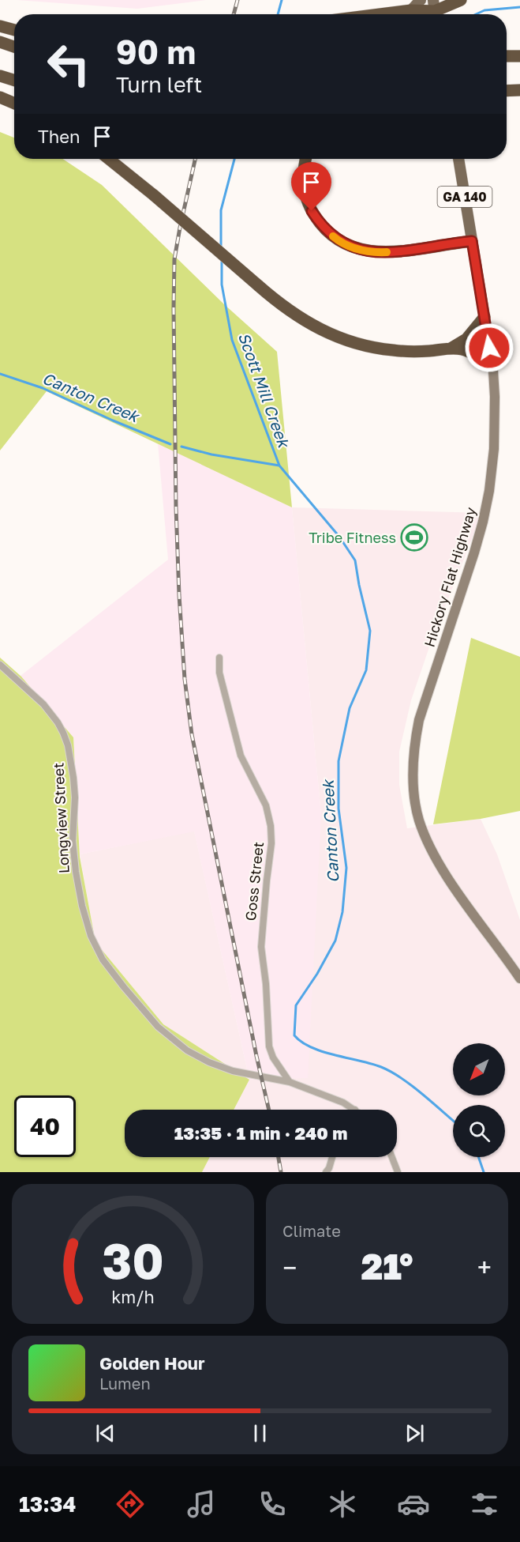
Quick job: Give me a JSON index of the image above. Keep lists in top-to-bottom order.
{
  "streets": {
    "main road": ["GA 140", "Hickory Flat Highway"],
    "street": ["Longview Street", "Goss Street"]
  },
  "crossings": [
    ["Longview Street", "Goss Street"]
  ],
  "water": ["Scott Mill Creek", "Canton Creek"],
  "places": {
    "sports": ["Tribe Fitness"]
  },
  "north": "bottom left",
  "page": {
    "turn": ["90 m", "Turn left"],
    "then": "Then",
    "limit": "40",
    "trip": "13:35 · 1 min · 240 m",
    "tile": "Climate",
    "heat": ["−", "21°", "+"],
    "song": ["Golden Hour", "Lumen"],
    "tabs": "13:34",
    "gauge": ["30", "km/h"]
  }
}
